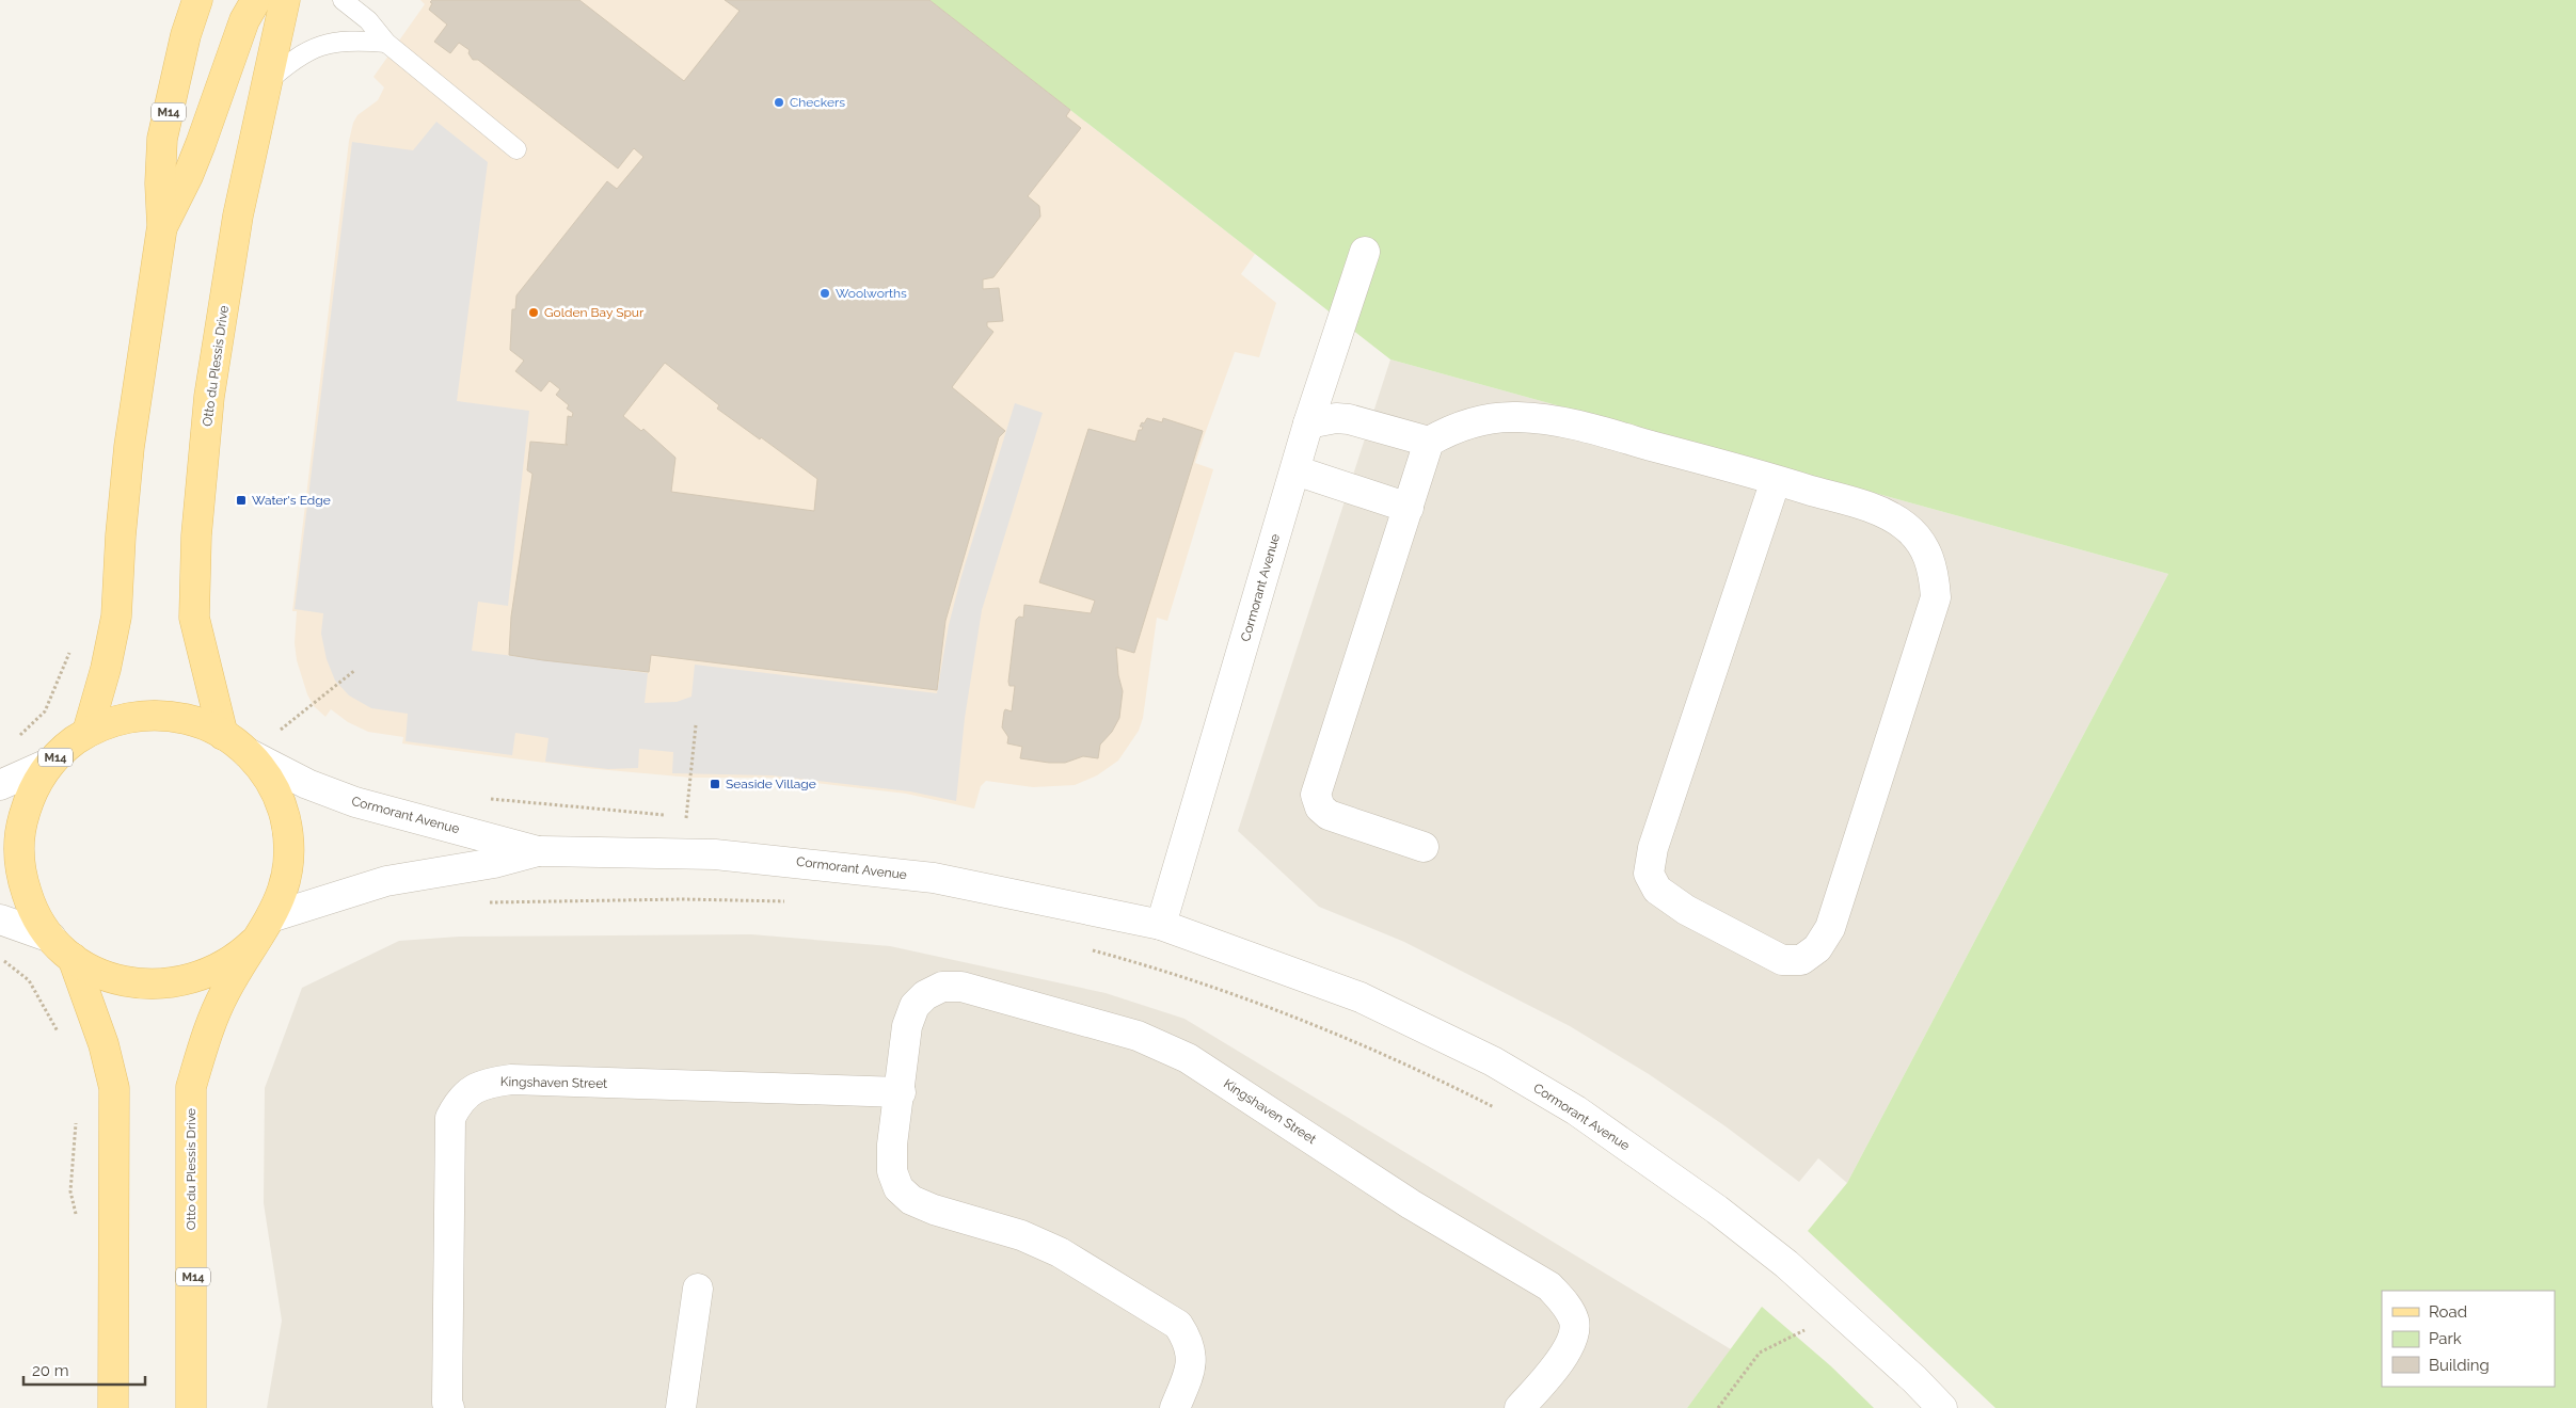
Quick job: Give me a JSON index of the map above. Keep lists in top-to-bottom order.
{
  "streets": {
    "main road": ["M14", "Otto du Plessis Drive"],
    "street": ["Cormorant Avenue", "Kingshaven Street"]
  },
  "crossings": [
    ["M14", "Otto du Plessis Drive"],
    ["Otto du Plessis Drive", "Cormorant Avenue"]
  ],
  "places": {
    "other": ["Checkers", "Woolworths", "Golden Bay Spur"],
    "transit": ["Water's Edge", "Seaside Village"]
  },
  "legend": ["Road", "Park", "Building"],
  "scale_bar": "20 m"
}
